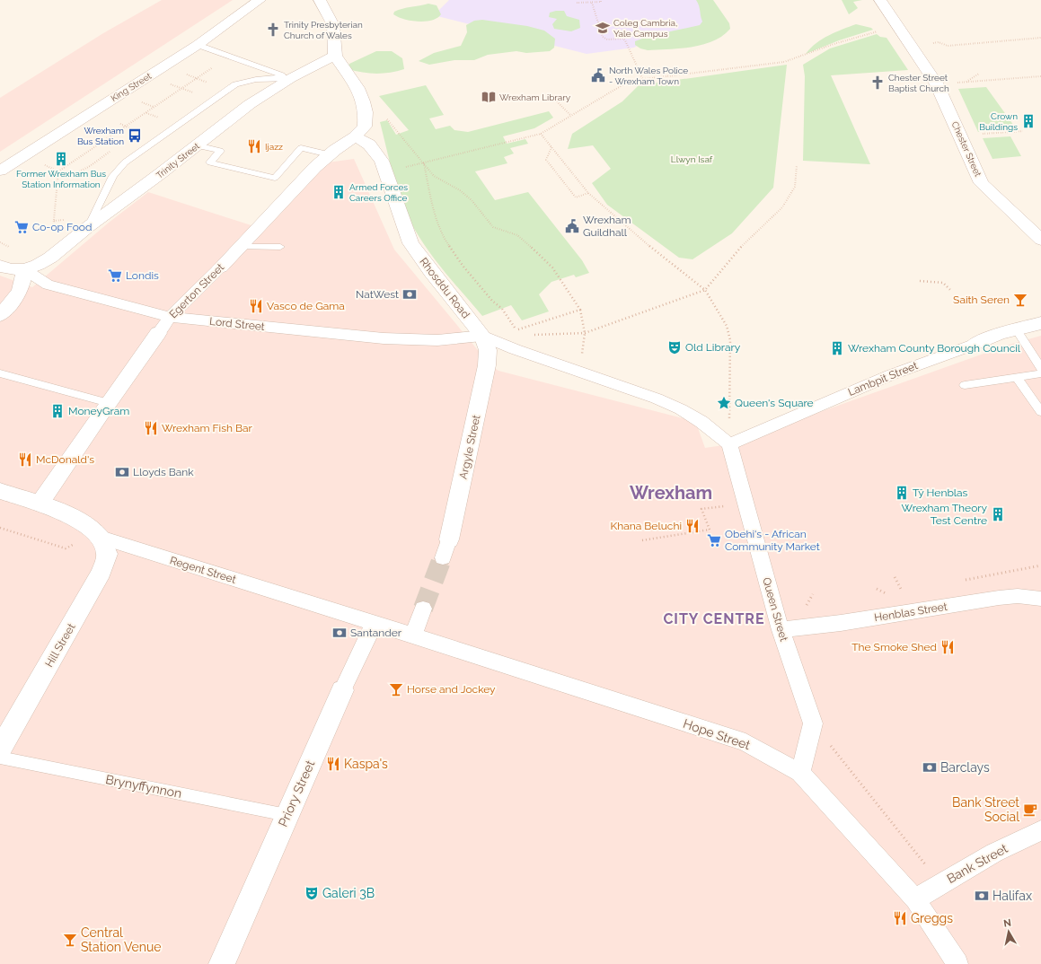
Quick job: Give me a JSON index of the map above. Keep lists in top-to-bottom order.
{
  "streets": {
    "street": [
      "King Street",
      "Chester Street",
      "Trinity Street",
      "Rhosddu Road",
      "Egerton Street",
      "Lord Street",
      "Lambpit Street",
      "Argyle Street",
      "Regent Street",
      "Queen Street",
      "Henblas Street",
      "Hill Street",
      "Hope Street",
      "Priory Street",
      "Bank Street"
    ],
    "lane": ["Brynyffynnon"]
  },
  "crossings": [
    ["Trinity Street", "Lord Street"],
    ["Rhosddu Road", "Egerton Street"],
    ["Rhosddu Road", "Lord Street"],
    ["Rhosddu Road", "Argyle Street"],
    ["Egerton Street", "Lord Street"],
    ["Egerton Street", "Regent Street"],
    ["Lord Street", "Argyle Street"],
    ["Lambpit Street", "Queen Street"],
    ["Regent Street", "Hill Street"],
    ["Regent Street", "Hope Street"],
    ["Regent Street", "Priory Street"],
    ["Queen Street", "Henblas Street"],
    ["Hope Street", "Bank Street"],
    ["Brynyffynnon", "Priory Street"]
  ],
  "districts": ["Wrexham", "CITY CENTRE"],
  "parks": ["Llwyn Isaf"],
  "places": {
    "school or university": ["Coleg Cambria, Yale Campus"],
    "church": ["Trinity Presbyterian Church of Wales", "Chester Street Baptist Church"],
    "public building": ["North Wales Police - Wrexham Town", "Wrexham Guildhall"],
    "library": ["Wrexham Library"],
    "building": [
      "Crown Buildings",
      "Former Wrexham Bus Station Information",
      "Armed Forces Careers Office",
      "Wrexham County Borough Council",
      "MoneyGram",
      "Tŷ Henblas",
      "Wrexham Theory Test Centre"
    ],
    "bus stop": ["Wrexham Bus Station"],
    "restaurant": [
      "Ijazz",
      "Vasco de Gama",
      "Wrexham Fish Bar",
      "McDonald's",
      "Khana Beluchi",
      "The Smoke Shed",
      "Kaspa's",
      "Greggs"
    ],
    "supermarket": ["Co-op Food", "Londis", "Obehi's - African Community Market"],
    "bank": [
      "NatWest",
      "Lloyds Bank",
      "Santander",
      "Barclays",
      "Halifax"
    ],
    "bar": ["Saith Seren", "Horse and Jockey", "Central Station Venue"],
    "theatre": ["Old Library", "Galeri 3B"],
    "place": ["Queen's Square"],
    "cafe": ["Bank Street Social"]
  },
  "north": "top"
}
